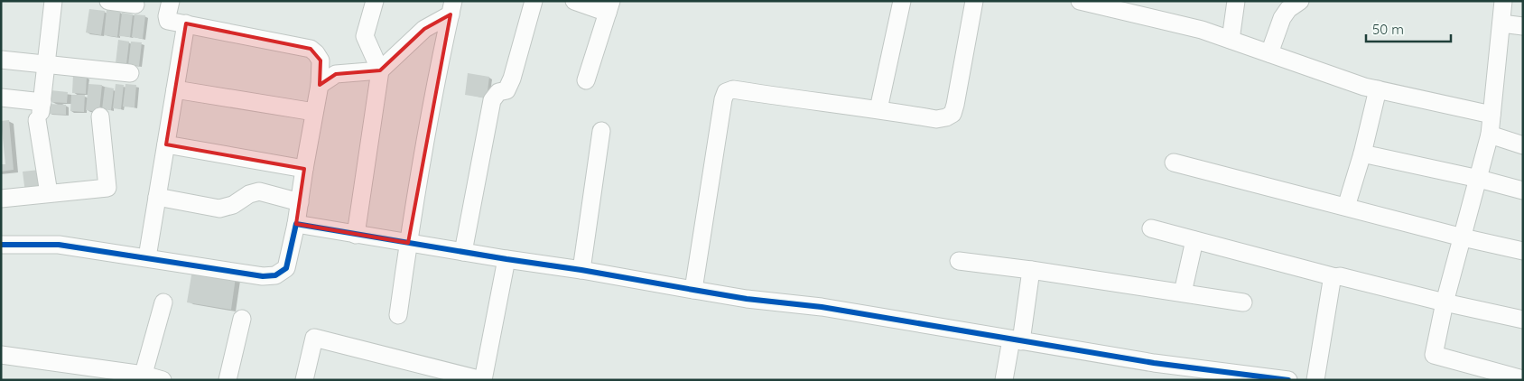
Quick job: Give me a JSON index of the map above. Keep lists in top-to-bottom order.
{
  "scale_bar": "50 m"
}
